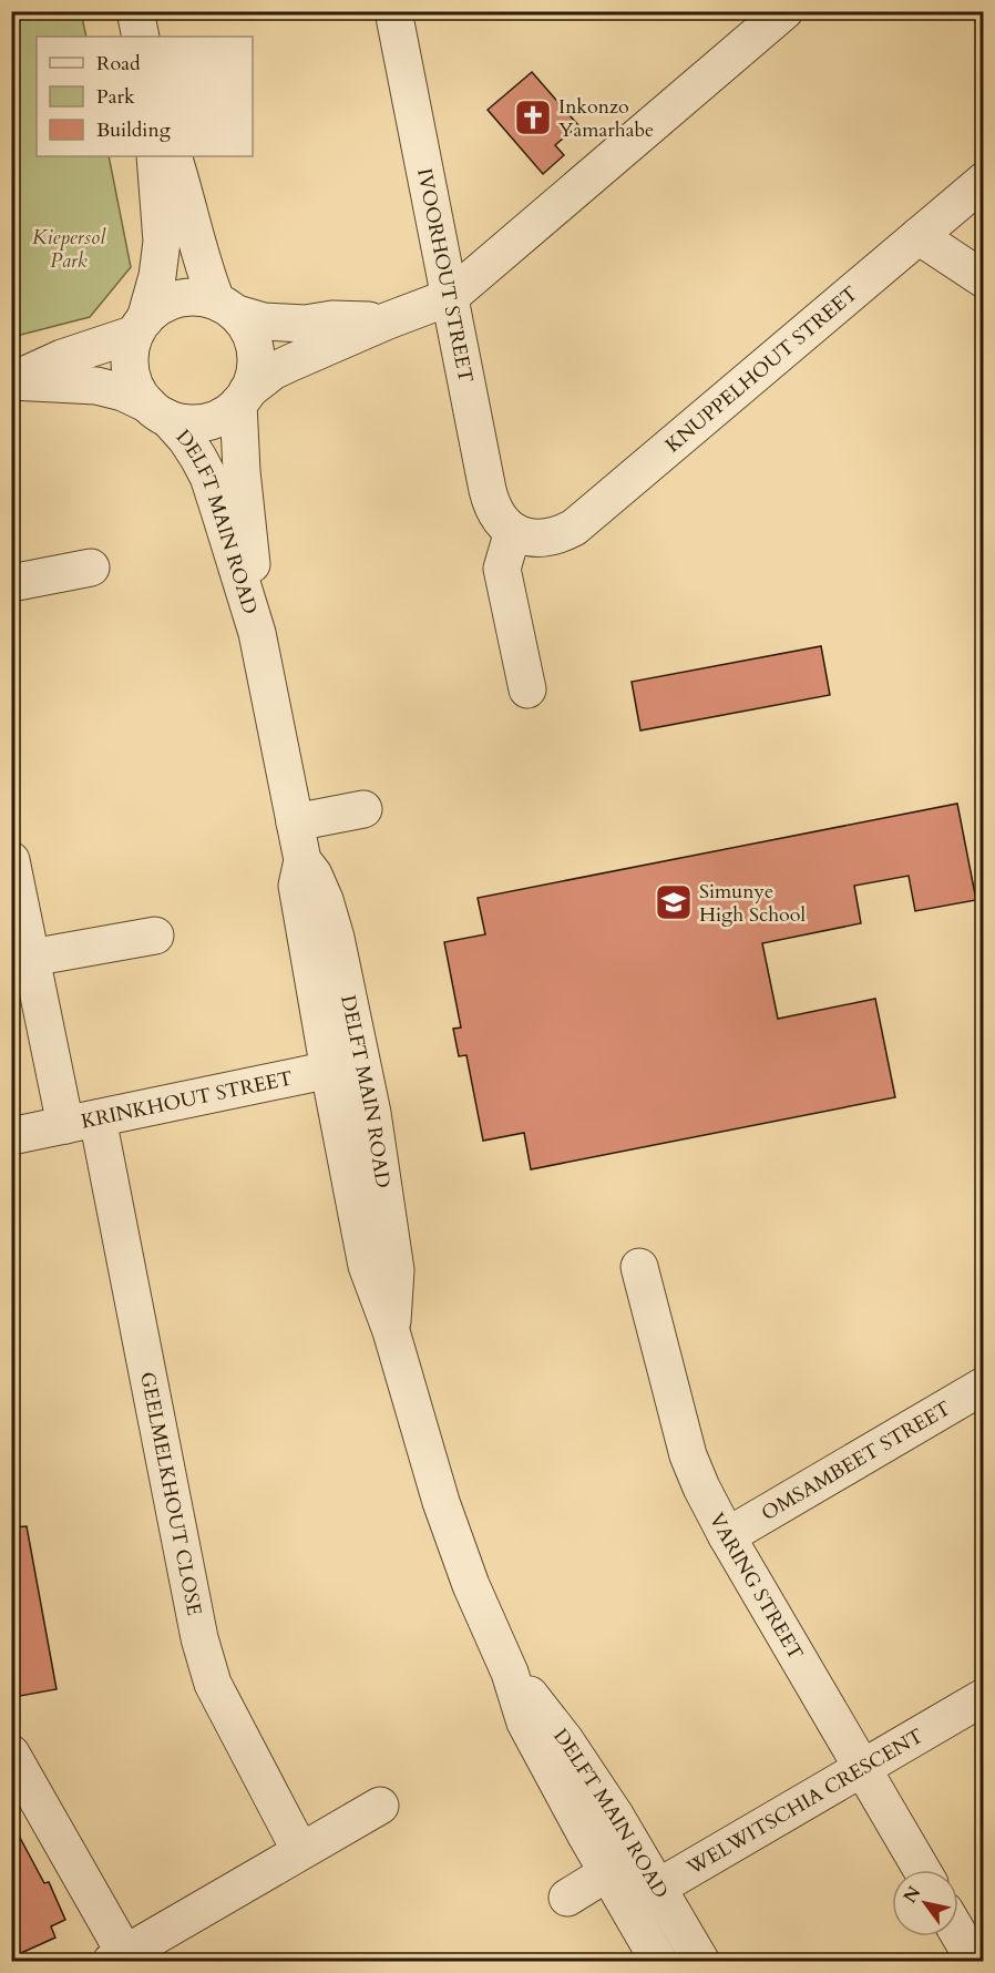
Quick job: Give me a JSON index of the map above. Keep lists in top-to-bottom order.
{
  "streets": {
    "street": [
      "IVOORHOUT STREET",
      "KNUPPELHOUT STREET",
      "DELFT MAIN ROAD",
      "KRINKHOUT STREET",
      "OMSAMBEET STREET",
      "GEELMELKHOUT CLOSE",
      "VARING STREET",
      "WELWITSCHIA CRESCENT"
    ]
  },
  "crossings": [
    ["IVOORHOUT STREET", "KNUPPELHOUT STREET"],
    ["DELFT MAIN ROAD", "KRINKHOUT STREET"],
    ["DELFT MAIN ROAD", "WELWITSCHIA CRESCENT"],
    ["KRINKHOUT STREET", "GEELMELKHOUT CLOSE"],
    ["OMSAMBEET STREET", "VARING STREET"],
    ["VARING STREET", "WELWITSCHIA CRESCENT"]
  ],
  "parks": ["Kiepersol Park"],
  "places": {
    "church": ["Inkonzo Yamarhabe"],
    "school or university": ["Simunye High School"]
  },
  "legend": ["Road", "Park", "Building"],
  "north": "top left"
}
